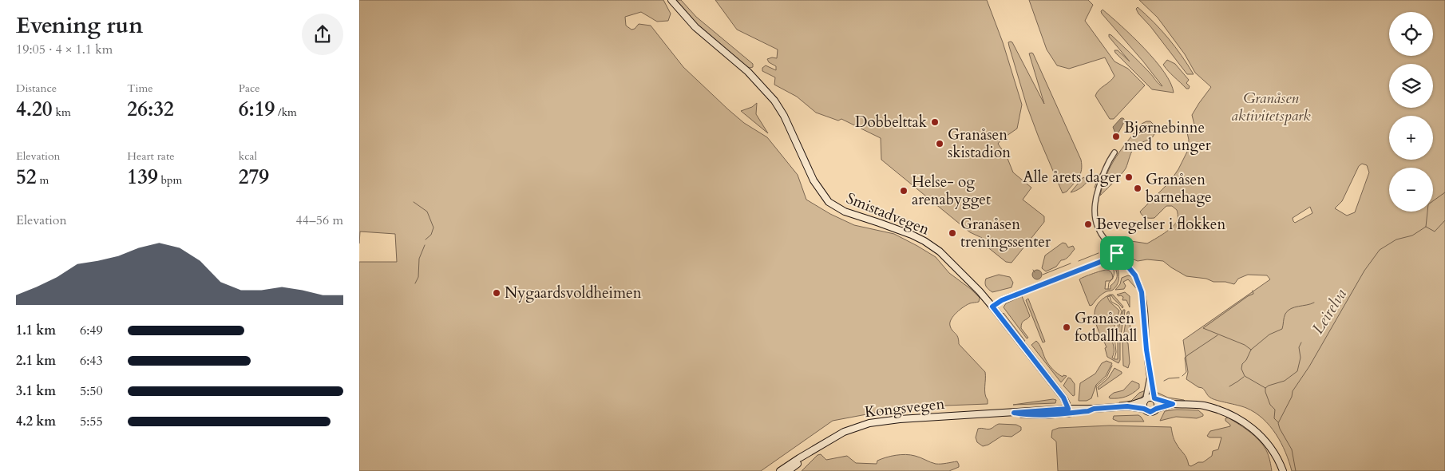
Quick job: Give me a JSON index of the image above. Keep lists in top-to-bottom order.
{
  "streets": {
    "main road": ["Smistadvegen", "Kongsvegen"]
  },
  "crossings": [
    ["Smistadvegen", "Kongsvegen"]
  ],
  "water": ["Leirelva"],
  "parks": ["Granåsen aktivitetspark"],
  "places": [
    "Dobbelttak",
    "Bjørnebinne med to unger",
    "Granåsen skistadion",
    "Alle årets dager",
    "Granåsen barnehage",
    "Helse- og arenabygget",
    "Bevegelser i flokken",
    "Granåsen treningssenter",
    "Nygaardsvoldheimen",
    "Granåsen fotballhall"
  ],
  "page": {
    "heading": ["Evening run", "19:05 · 4 × 1.1 km"],
    "map_buttons": ["+", "−"],
    "stats": [
      ["Distance", "4.20 km"],
      ["Time", "26:32"],
      ["Pace", "6:19 /km"],
      ["Elevation", "52 m"],
      ["Heart rate", "139 bpm"],
      ["kcal", "279"]
    ],
    "chart": ["Elevation", "44–56 m"],
    "list": [
      {
        "name": "1.1 km",
        "note": "6:49"
      },
      {
        "name": "2.1 km",
        "note": "6:43"
      },
      {
        "name": "3.1 km",
        "note": "5:50"
      },
      {
        "name": "4.2 km",
        "note": "5:55"
      }
    ]
  }
}
